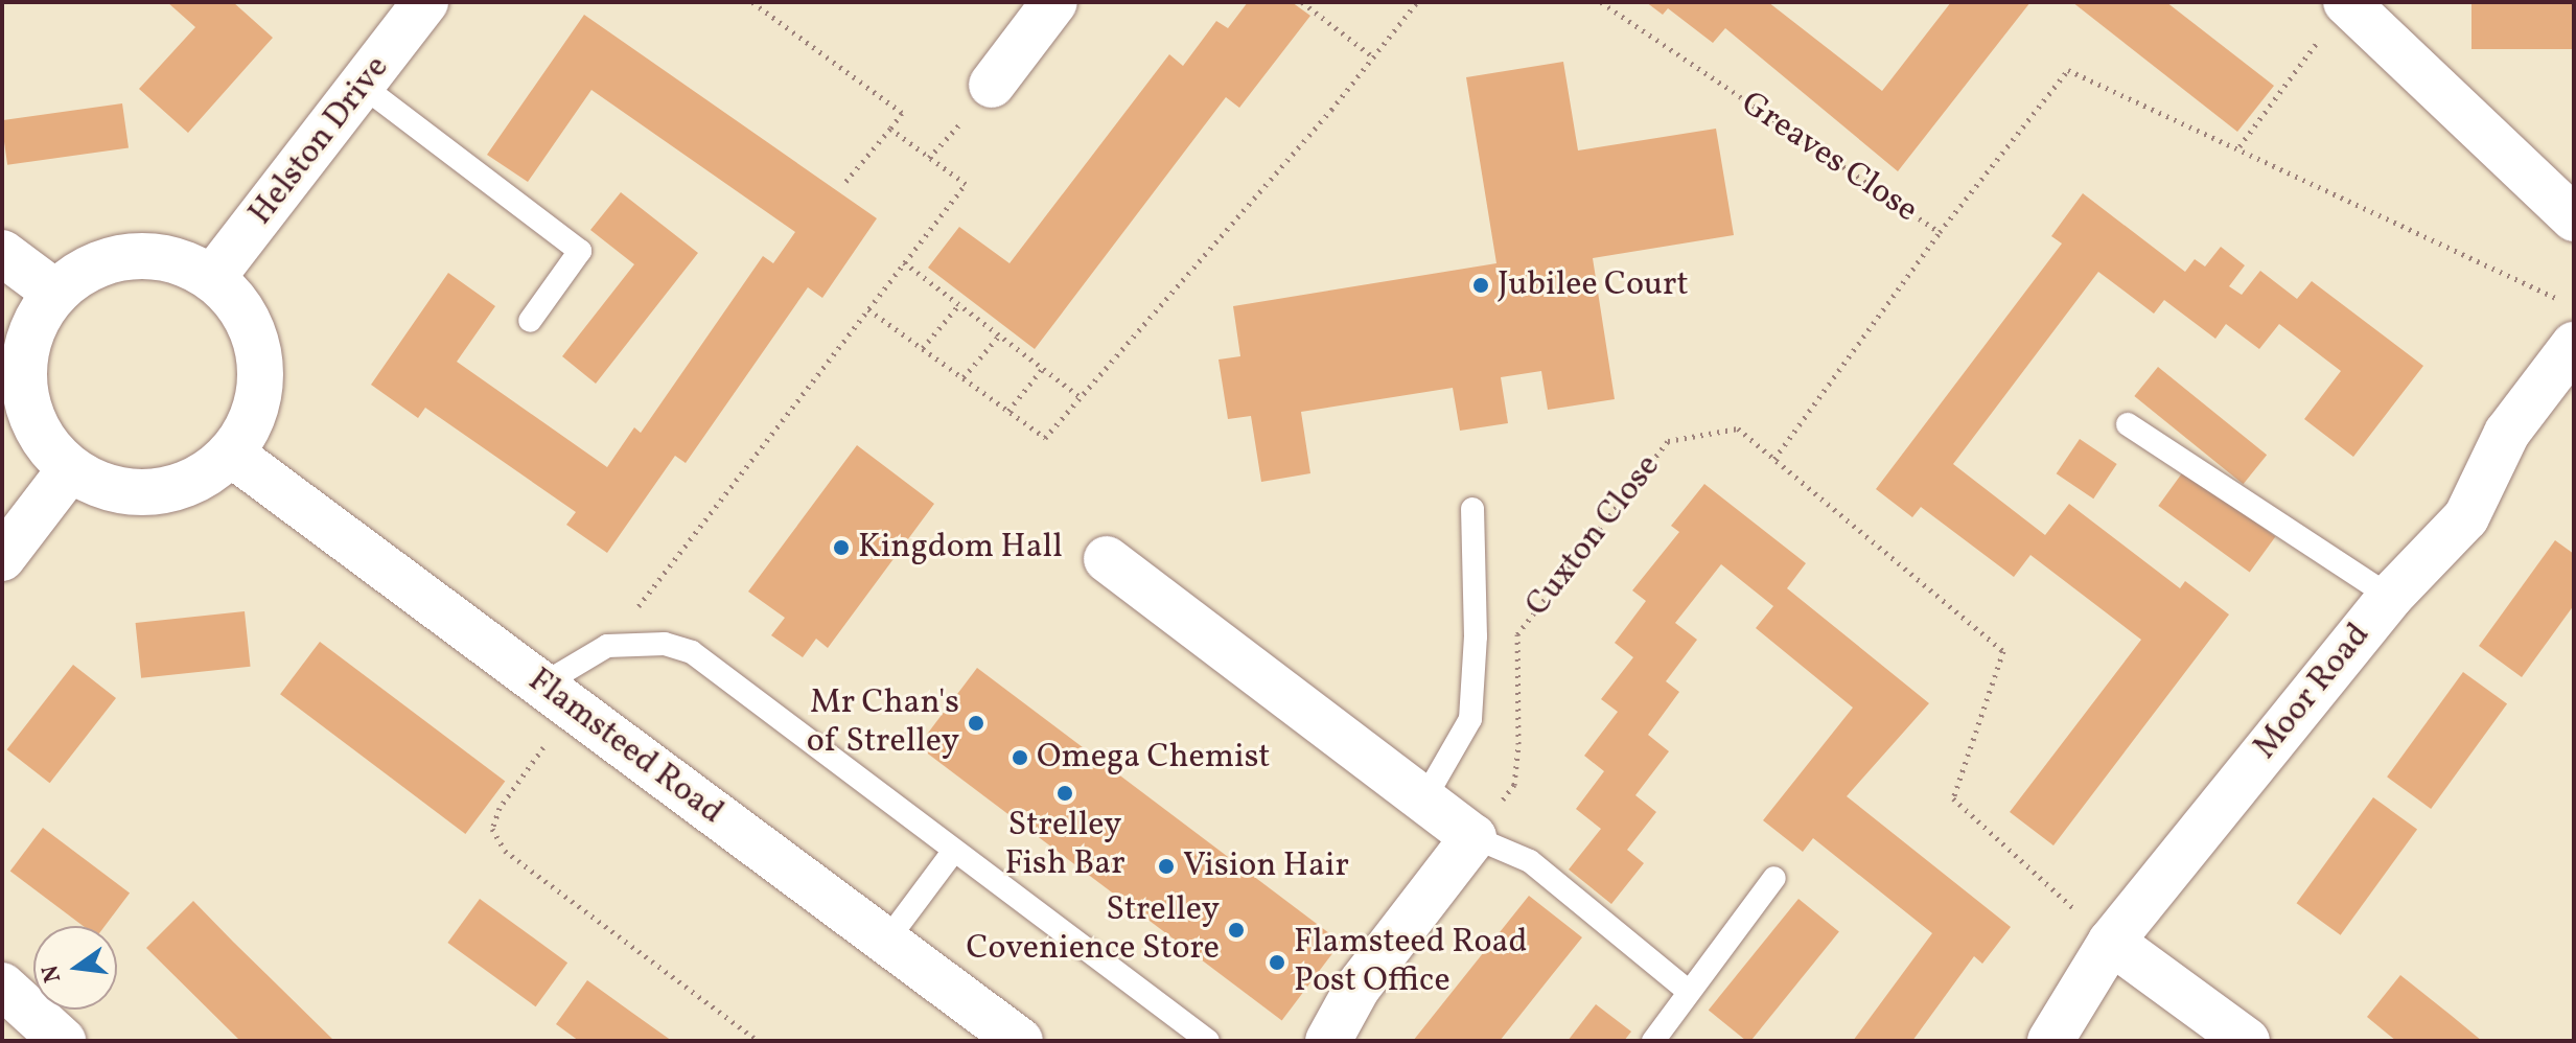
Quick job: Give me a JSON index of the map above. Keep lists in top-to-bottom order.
{
  "streets": {
    "street": ["Helston Drive", "Moor Road", "Flamsteed Road"],
    "path": ["Greaves Close", "Cuxton Close"]
  },
  "crossings": [
    ["Helston Drive", "Flamsteed Road"],
    ["Cuxton Close", "Moor Road"]
  ],
  "places": [
    "Jubilee Court",
    "Kingdom Hall",
    "Mr Chan's of Strelley",
    "Omega Chemist",
    "Strelley Fish Bar",
    "Vision Hair",
    "Strelley Covenience Store",
    "Flamsteed Road Post Office"
  ],
  "north": "left"
}
